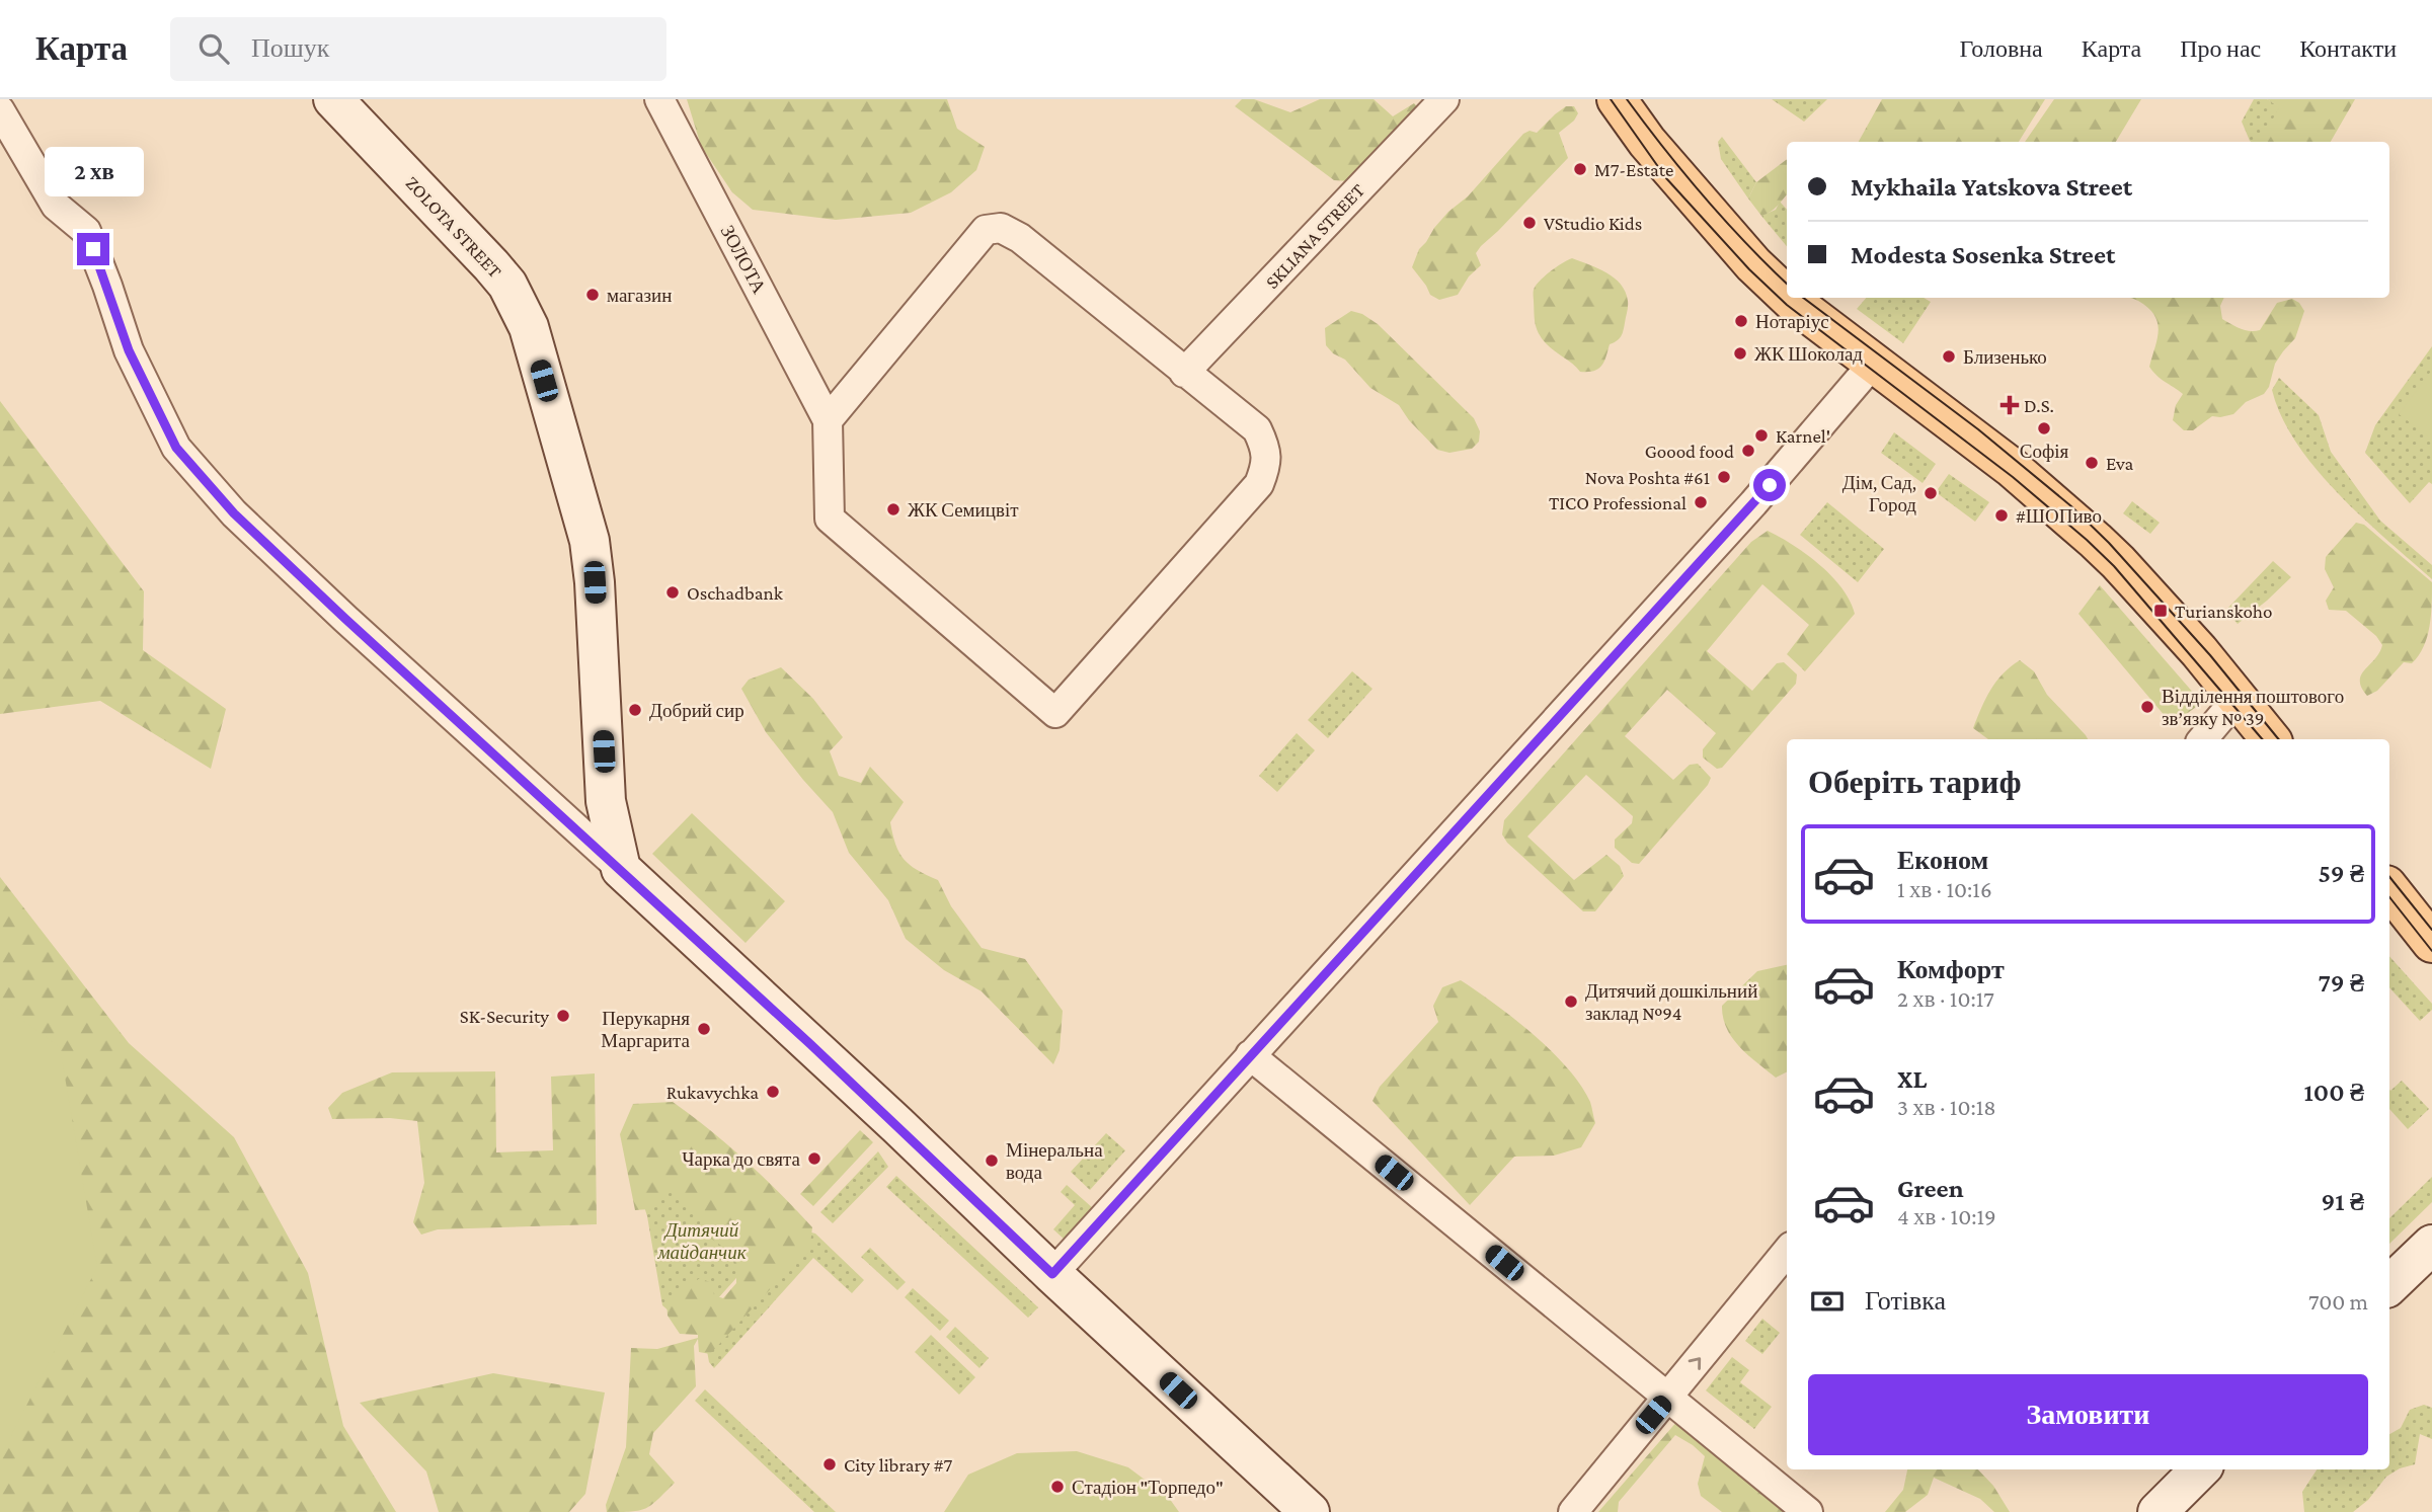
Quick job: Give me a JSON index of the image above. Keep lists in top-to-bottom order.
{
  "streets": {
    "street": ["ZOLOTA STREET", "SKLIANA STREET", "ЗОЛОТА"]
  },
  "parks": ["Дитячий майданчик"],
  "places": {
    "other": [
      "M7-Estate",
      "VStudio Kids",
      "магазин",
      "Нотаріус",
      "ЖК Шоколад",
      "Близенько",
      "Софія",
      "Karnel'",
      "Goood food",
      "Eva",
      "Nova Poshta #61",
      "Дім, Сад, Город",
      "TICO Professional",
      "ЖК Семицвіт",
      "#ШОПиво",
      "Oschadbank",
      "Відділення поштового зв’язку № 39",
      "Добрий сир",
      "Дитячий дошкільний заклад №94",
      "SK-Security",
      "Перукарня Маргарита",
      "Rukavychka",
      "Чарка до свята",
      "Мінеральна вода",
      "City library #7",
      "Стадіон \"Торпедо\""
    ],
    "health": ["D.S."],
    "transit": ["Turianskoho"]
  },
  "page": {
    "header": "Карта",
    "search": "Пошук",
    "nav": [
      "Головна",
      "Карта",
      "Про нас",
      "Контакти"
    ],
    "banner": ["Mykhaila Yatskova Street", "Modesta Sosenka Street"],
    "bubble": "2 хв",
    "heading": "Оберіть тариф",
    "list": [
      {
        "name": "Економ",
        "note": "1 хв · 10:16",
        "value": "59 ₴"
      },
      {
        "name": "Комфорт",
        "note": "2 хв · 10:17",
        "value": "79 ₴"
      },
      {
        "name": "XL",
        "note": "3 хв · 10:18",
        "value": "100 ₴"
      },
      {
        "name": "Green",
        "note": "4 хв · 10:19",
        "value": "91 ₴"
      }
    ],
    "pay": ["Готівка", "700 m"],
    "buttons": "Замовити"
  }
}
